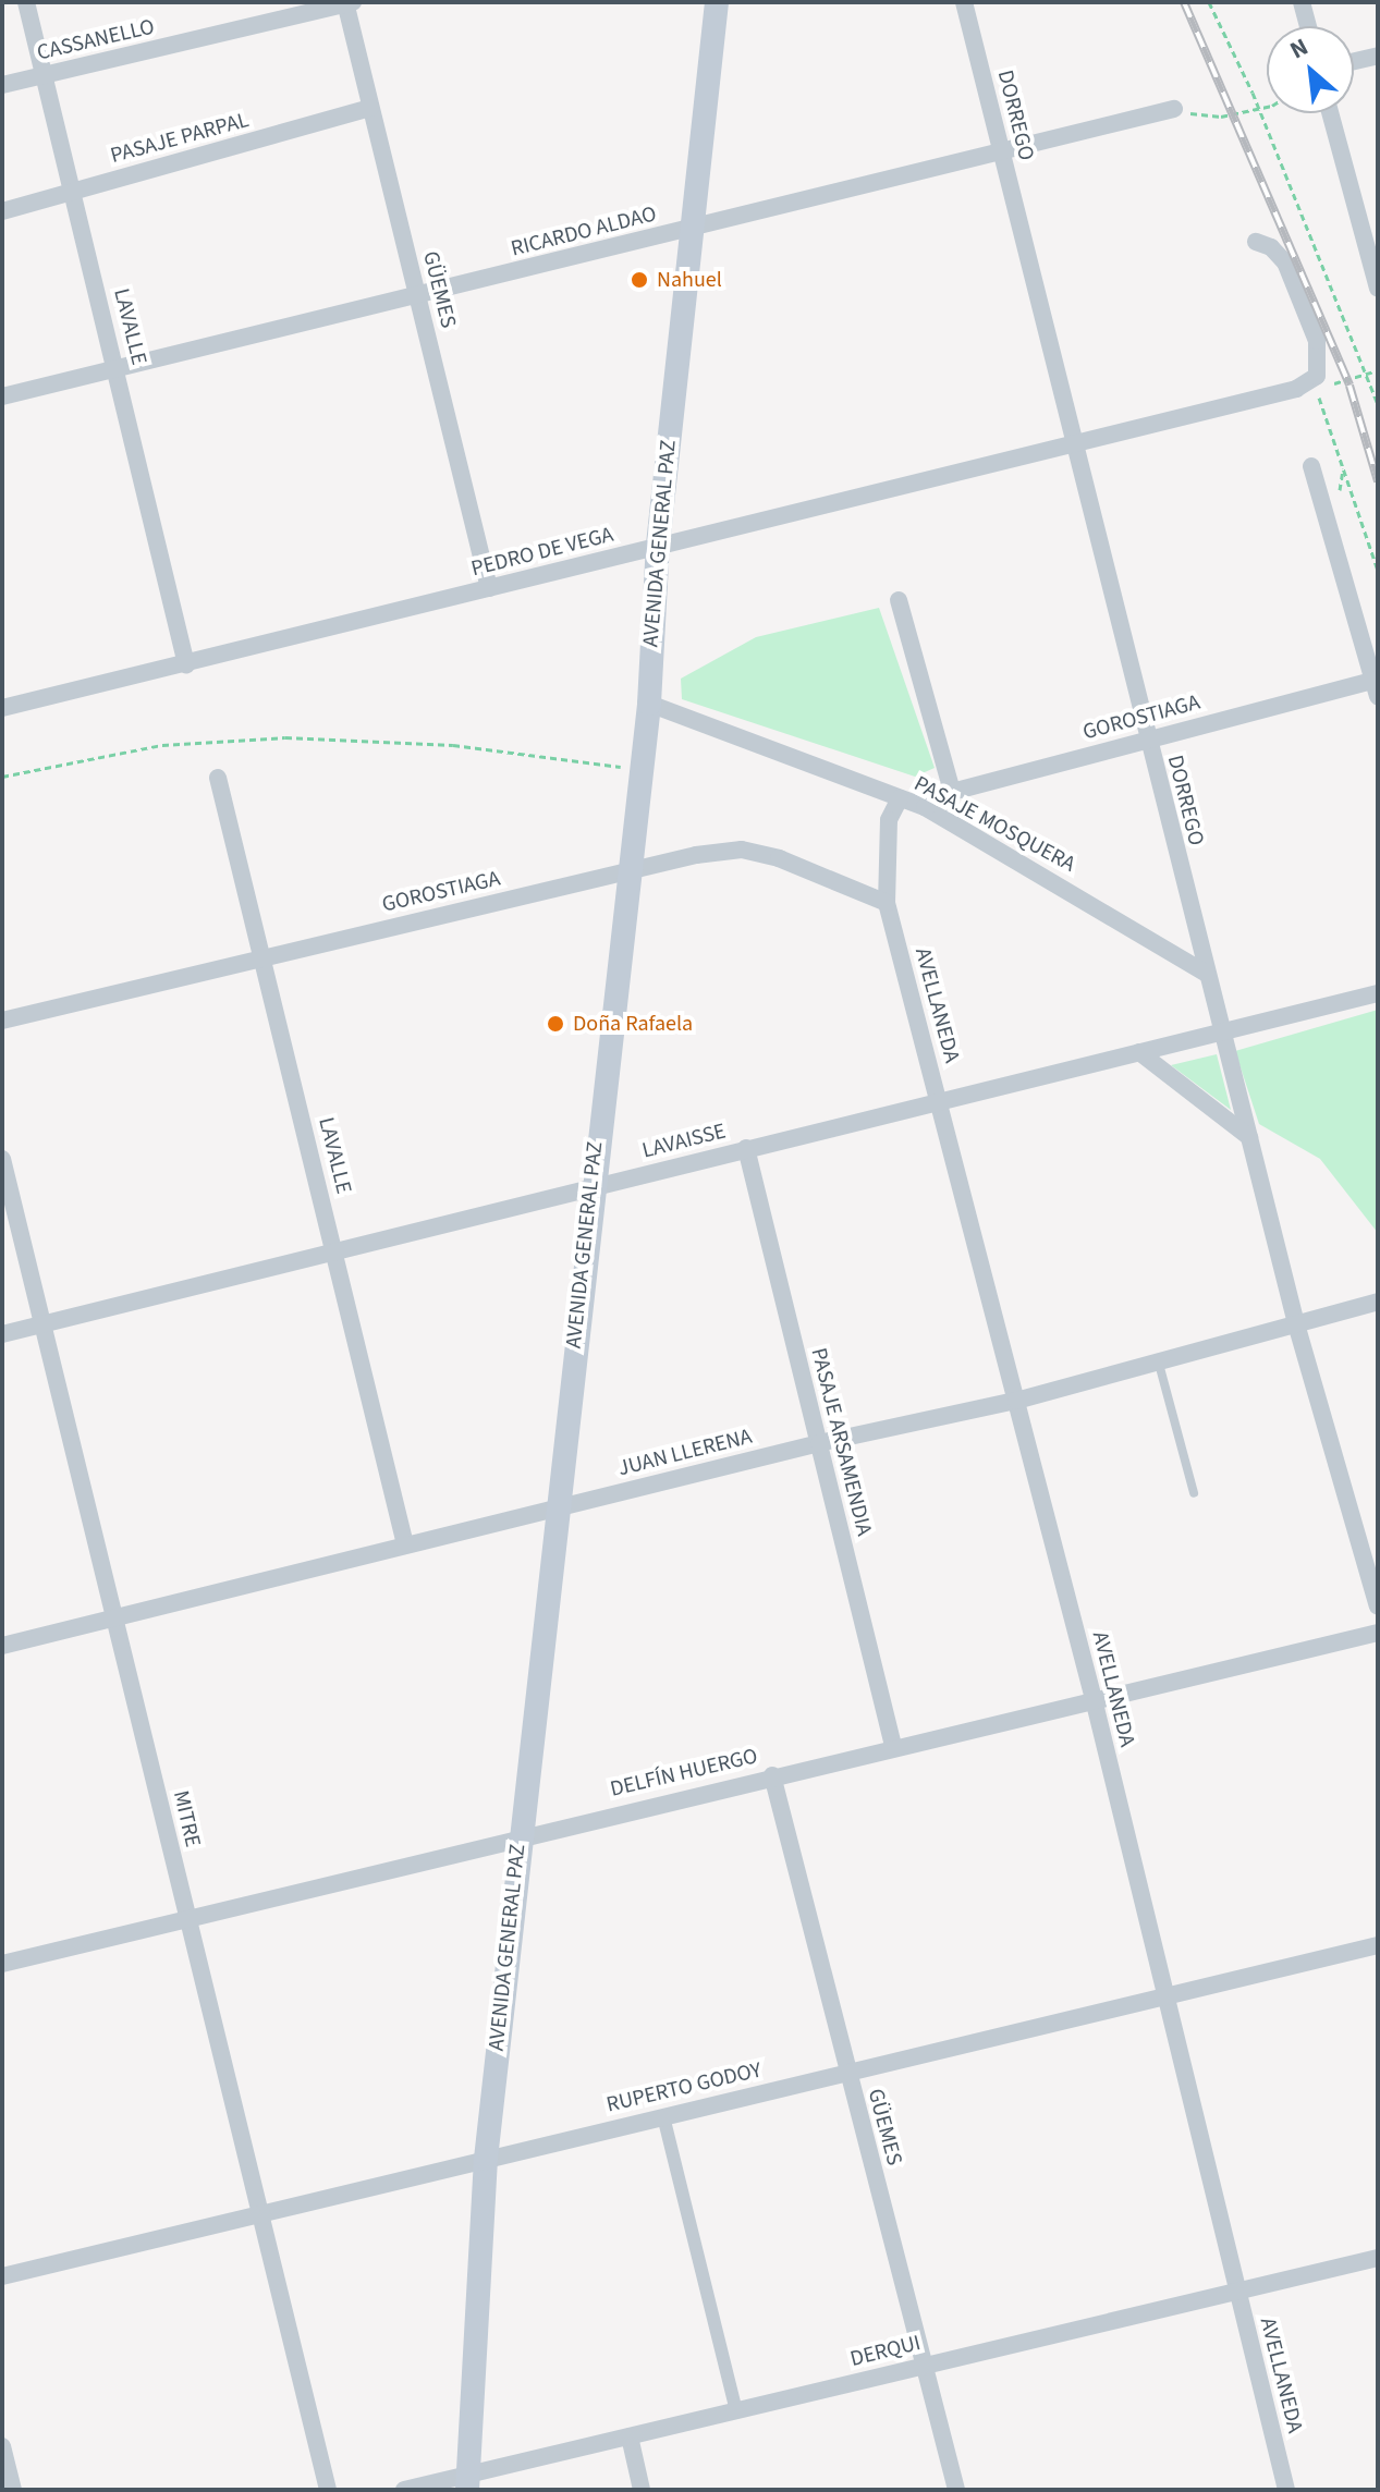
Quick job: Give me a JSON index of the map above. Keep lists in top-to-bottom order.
{
  "streets": {
    "main road": ["AVENIDA GENERAL PAZ"],
    "street": [
      "CASSANELLO",
      "DORREGO",
      "PASAJE PARPAL",
      "RICARDO ALDAO",
      "GÜEMES",
      "LAVALLE",
      "PEDRO DE VEGA",
      "GOROSTIAGA",
      "PASAJE MOSQUERA",
      "AVELLANEDA",
      "LAVAISSE",
      "PASAJE ARSAMENDIA",
      "JUAN LLERENA",
      "DELFÍN HUERGO",
      "MITRE",
      "RUPERTO GODOY",
      "DERQUI"
    ]
  },
  "crossings": [
    ["CASSANELLO", "GÜEMES"],
    ["CASSANELLO", "LAVALLE"],
    ["DORREGO", "RICARDO ALDAO"],
    ["DORREGO", "PEDRO DE VEGA"],
    ["DORREGO", "GOROSTIAGA"],
    ["DORREGO", "PASAJE MOSQUERA"],
    ["DORREGO", "LAVAISSE"],
    ["DORREGO", "JUAN LLERENA"],
    ["PASAJE PARPAL", "GÜEMES"],
    ["PASAJE PARPAL", "LAVALLE"],
    ["RICARDO ALDAO", "GÜEMES"],
    ["RICARDO ALDAO", "LAVALLE"],
    ["RICARDO ALDAO", "AVENIDA GENERAL PAZ"],
    ["GÜEMES", "PEDRO DE VEGA"],
    ["GÜEMES", "DELFÍN HUERGO"],
    ["GÜEMES", "RUPERTO GODOY"],
    ["GÜEMES", "DERQUI"],
    ["LAVALLE", "PEDRO DE VEGA"],
    ["LAVALLE", "GOROSTIAGA"],
    ["LAVALLE", "LAVAISSE"],
    ["LAVALLE", "JUAN LLERENA"],
    ["AVENIDA GENERAL PAZ", "PEDRO DE VEGA"],
    ["AVENIDA GENERAL PAZ", "GOROSTIAGA"],
    ["AVENIDA GENERAL PAZ", "PASAJE MOSQUERA"],
    ["AVENIDA GENERAL PAZ", "LAVAISSE"],
    ["AVENIDA GENERAL PAZ", "JUAN LLERENA"],
    ["AVENIDA GENERAL PAZ", "DELFÍN HUERGO"],
    ["AVENIDA GENERAL PAZ", "RUPERTO GODOY"],
    ["AVENIDA GENERAL PAZ", "DERQUI"],
    ["GOROSTIAGA", "PASAJE MOSQUERA"],
    ["GOROSTIAGA", "AVELLANEDA"],
    ["PASAJE MOSQUERA", "AVELLANEDA"],
    ["AVELLANEDA", "LAVAISSE"],
    ["AVELLANEDA", "JUAN LLERENA"],
    ["AVELLANEDA", "DELFÍN HUERGO"],
    ["AVELLANEDA", "RUPERTO GODOY"],
    ["AVELLANEDA", "DERQUI"],
    ["LAVAISSE", "PASAJE ARSAMENDIA"],
    ["LAVAISSE", "MITRE"],
    ["PASAJE ARSAMENDIA", "JUAN LLERENA"],
    ["PASAJE ARSAMENDIA", "DELFÍN HUERGO"],
    ["JUAN LLERENA", "MITRE"],
    ["DELFÍN HUERGO", "MITRE"],
    ["MITRE", "RUPERTO GODOY"]
  ],
  "places": ["Nahuel", "Doña Rafaela"],
  "north": "top left"
}
